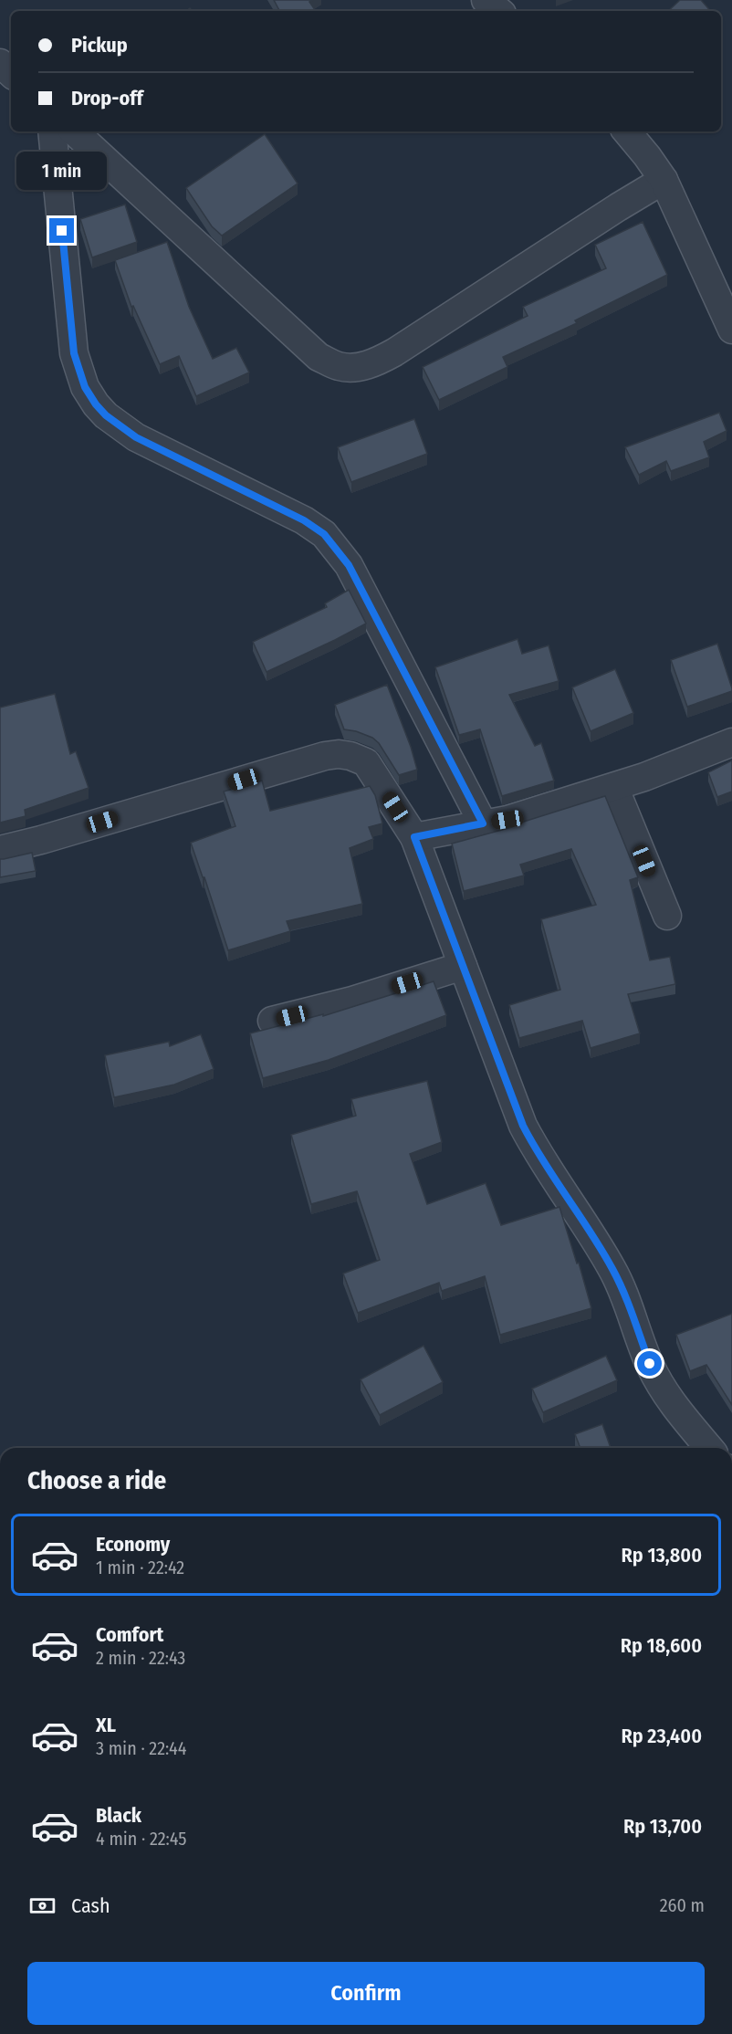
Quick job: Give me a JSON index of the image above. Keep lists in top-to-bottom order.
{
  "page": {
    "banner": ["Pickup", "Drop-off"],
    "bubble": "1 min",
    "heading": "Choose a ride",
    "list": [
      {
        "name": "Economy",
        "note": "1 min · 22:42",
        "value": "Rp 13,800"
      },
      {
        "name": "Comfort",
        "note": "2 min · 22:43",
        "value": "Rp 18,600"
      },
      {
        "name": "XL",
        "note": "3 min · 22:44",
        "value": "Rp 23,400"
      },
      {
        "name": "Black",
        "note": "4 min · 22:45",
        "value": "Rp 13,700"
      }
    ],
    "pay": ["Cash", "260 m"],
    "buttons": "Confirm"
  }
}
